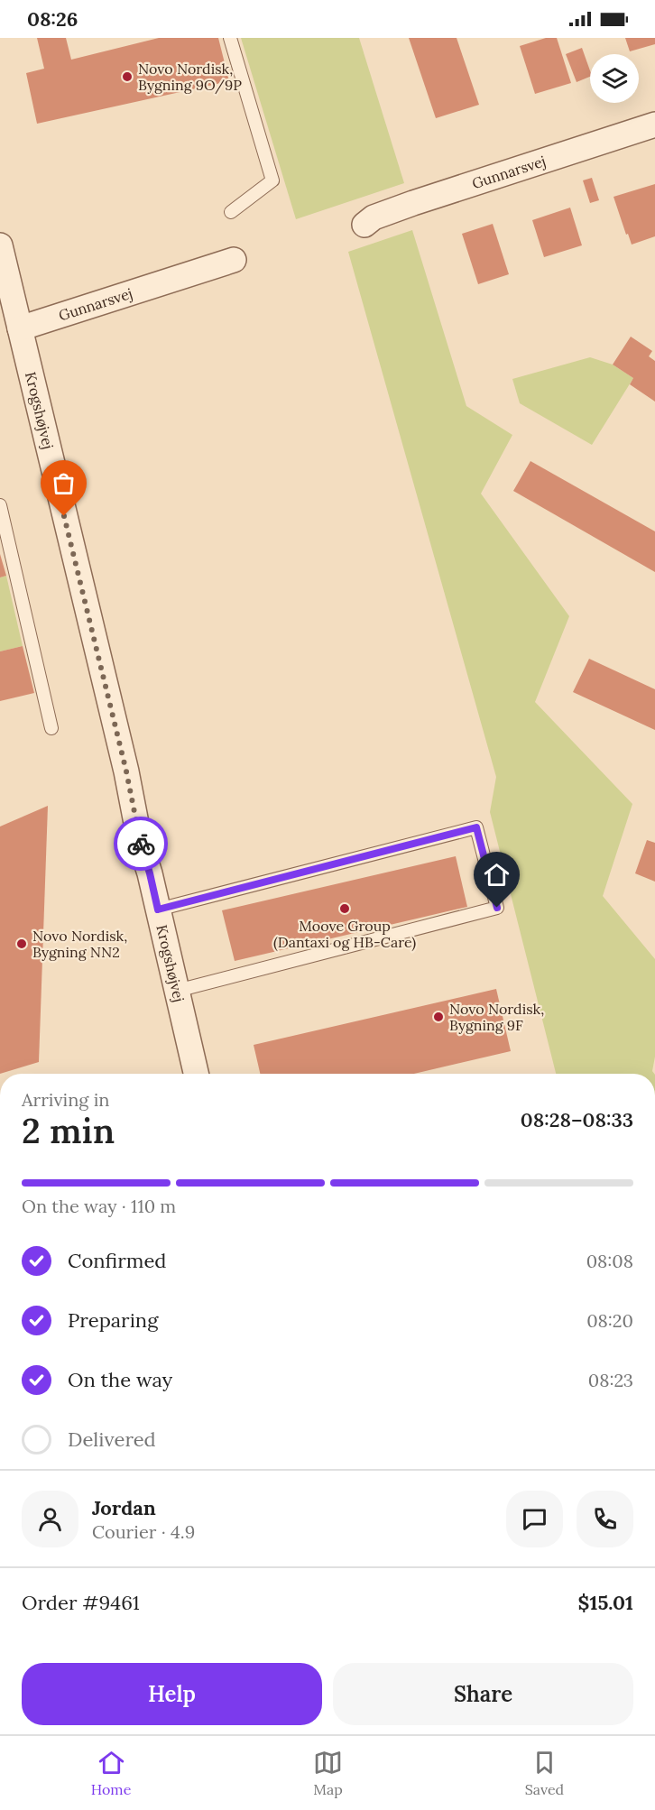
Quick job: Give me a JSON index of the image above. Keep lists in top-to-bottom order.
{
  "streets": {
    "street": ["Gunnarsvej", "Krogshøjvej"]
  },
  "crossings": [
    ["Gunnarsvej", "Krogshøjvej"]
  ],
  "places": [
    "Novo Nordisk, Bygning 9O/9P",
    "Moove Group (Dantaxi og HB-Care)",
    "Novo Nordisk, Bygning NN2",
    "Novo Nordisk, Bygning 9F"
  ],
  "page": {
    "status": "08:26",
    "heading": ["2 min", "Arriving in", "08:28–08:33"],
    "panel": [
      "Jordan",
      "Courier · 4.9",
      "Order #9461",
      "$15.01"
    ],
    "bar": "On the way · 110 m",
    "list": [
      ["Confirmed", "08:08"],
      ["Preparing", "08:20"],
      ["On the way", "08:23"],
      "Delivered"
    ],
    "buttons": ["Help", "Share"],
    "tabs": ["Home", "Map", "Saved"]
  }
}
